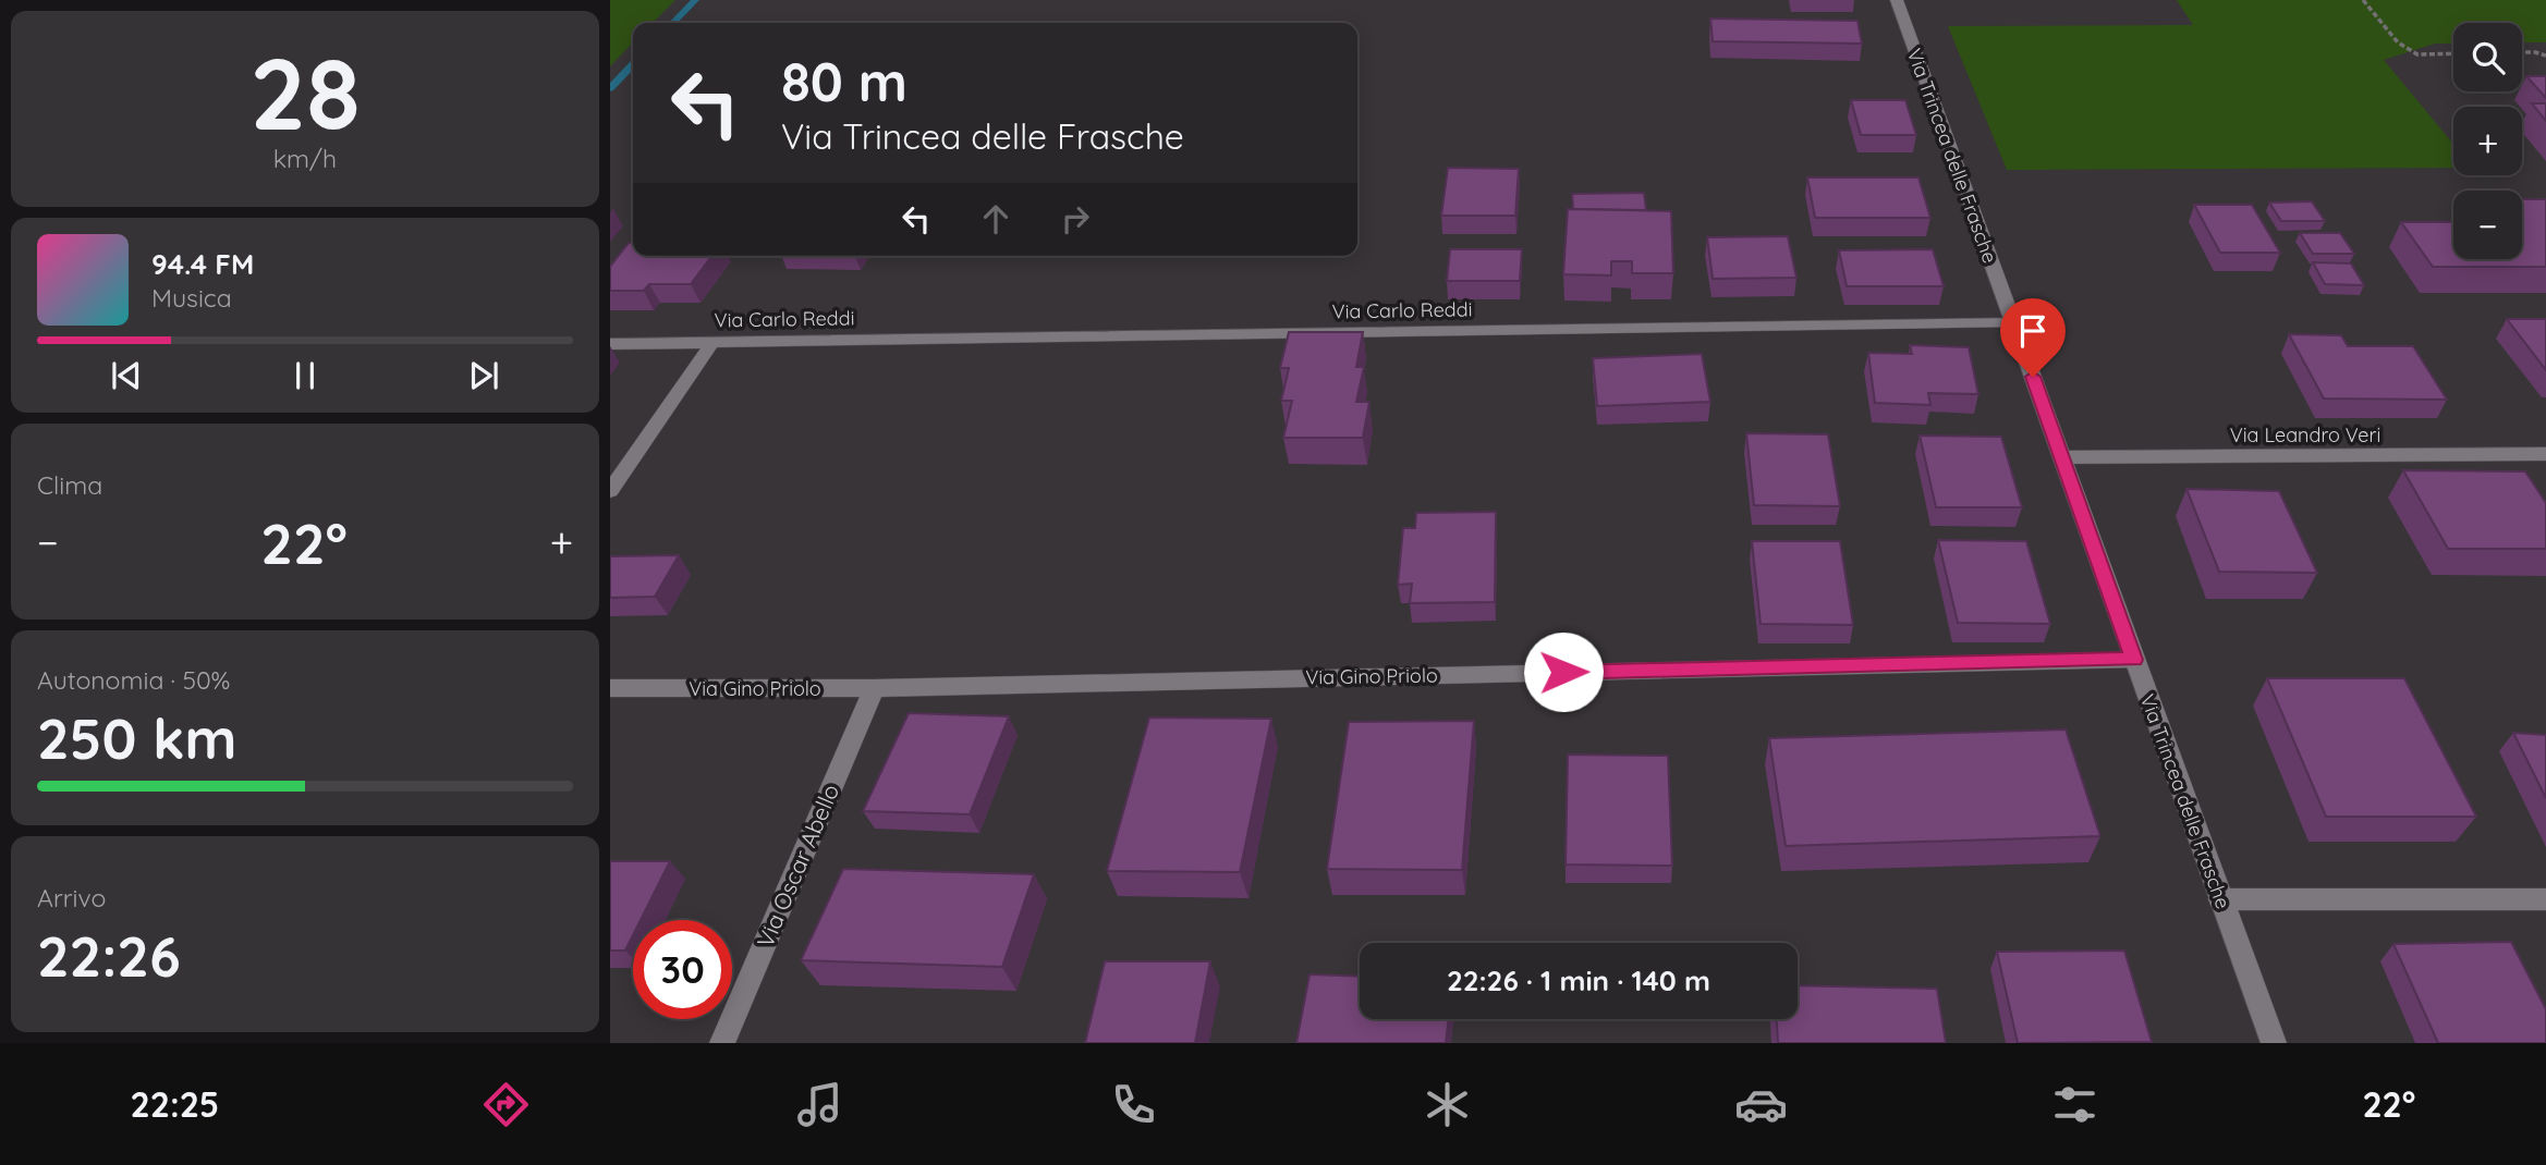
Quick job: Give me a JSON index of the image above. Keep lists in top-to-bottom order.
{
  "streets": {
    "street": [
      "Via Trincea delle Frasche",
      "Via Carlo Reddi",
      "Via Leandro Veri",
      "Via Gino Priolo",
      "Via Oscar Abello"
    ]
  },
  "crossings": [
    ["Via Trincea delle Frasche", "Via Carlo Reddi"],
    ["Via Trincea delle Frasche", "Via Leandro Veri"],
    ["Via Trincea delle Frasche", "Via Gino Priolo"],
    ["Via Gino Priolo", "Via Oscar Abello"]
  ],
  "page": {
    "tile": [
      ["28", "km/h"],
      "Clima",
      ["Autonomia · 50%", "250 km"],
      ["Arrivo", "22:26"]
    ],
    "map_buttons": ["+", "−"],
    "turn": ["80 m", "Via Trincea delle Frasche"],
    "song": ["94.4 FM", "Musica"],
    "heat": ["−", "22°", "+"],
    "limit": "30",
    "trip": "22:26 · 1 min · 140 m",
    "tabs": ["22:25", "22°"]
  }
}
